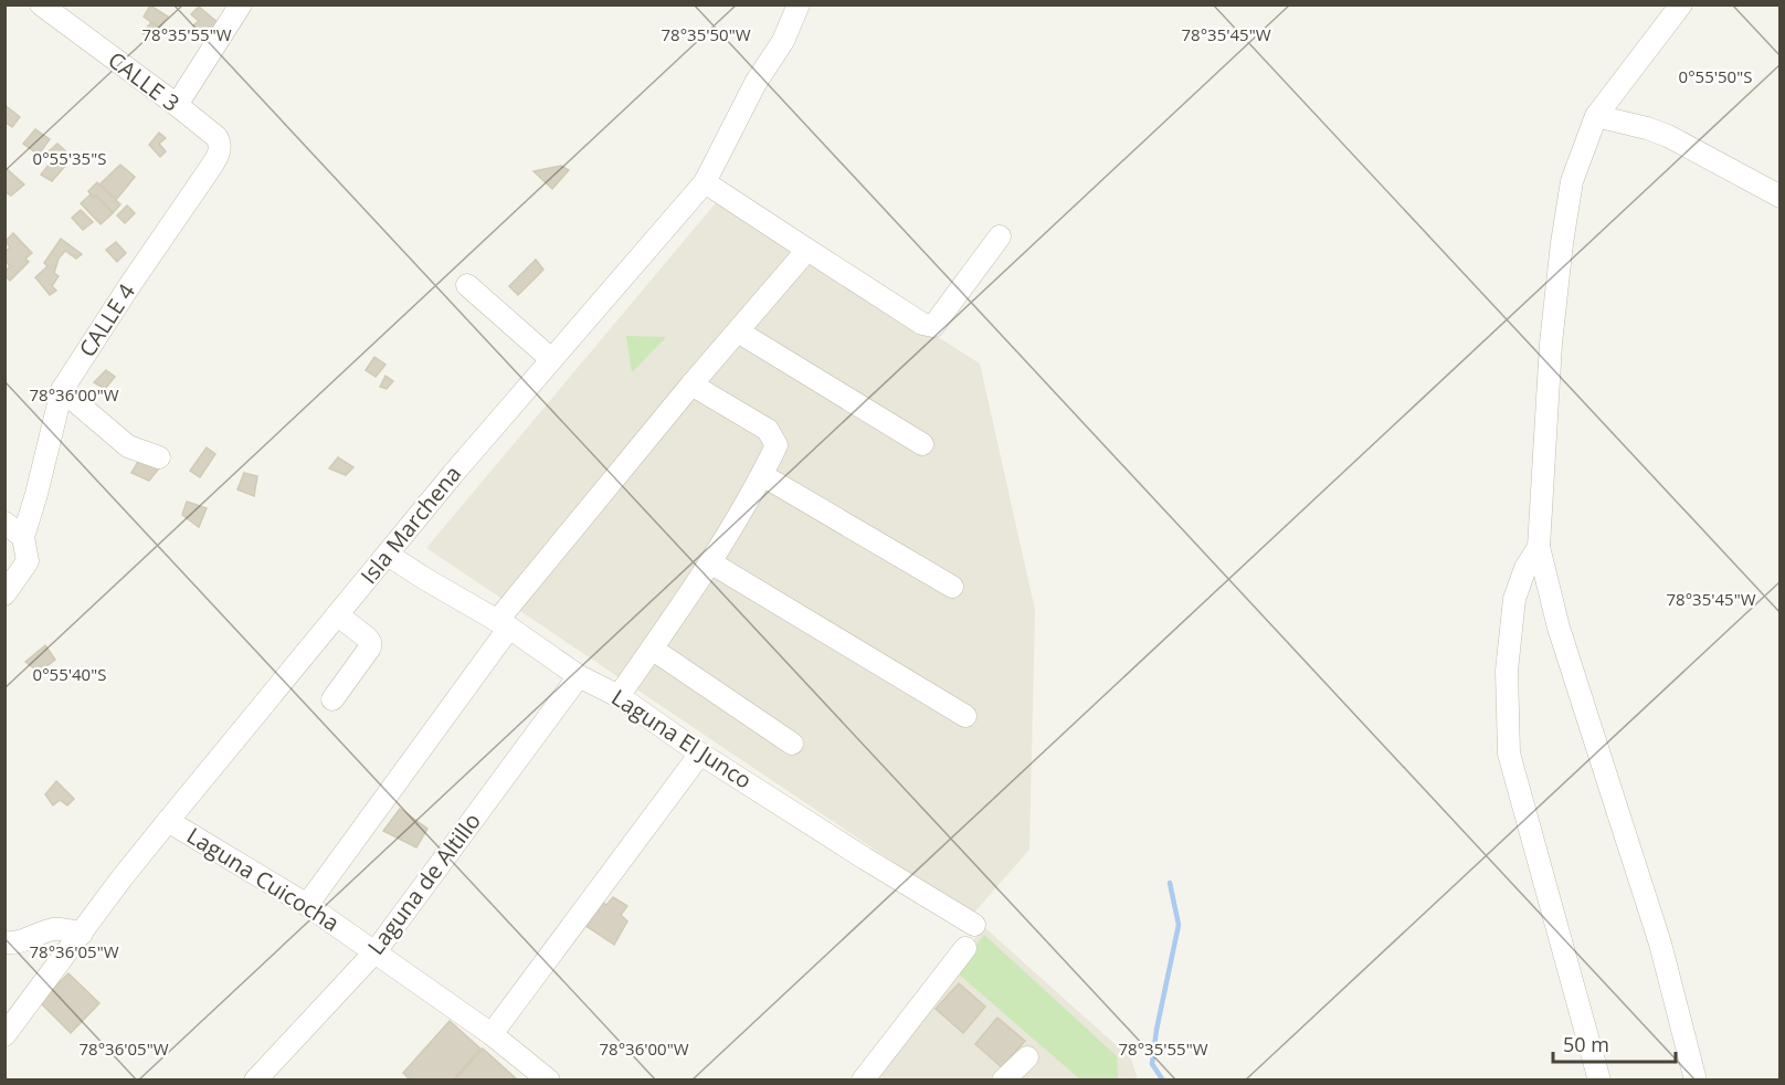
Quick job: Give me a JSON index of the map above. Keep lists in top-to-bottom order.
{
  "streets": {
    "street": [
      "CALLE 3",
      "CALLE 4",
      "Isla Marchena",
      "Laguna El Junco",
      "Laguna Cuicocha",
      "Laguna de Altillo"
    ]
  },
  "crossings": [
    ["CALLE 3", "CALLE 4"],
    ["Isla Marchena", "Laguna El Junco"],
    ["Isla Marchena", "Laguna Cuicocha"],
    ["Laguna El Junco", "Laguna de Altillo"],
    ["Laguna Cuicocha", "Laguna de Altillo"]
  ],
  "scale_bar": "50 m",
  "coordinates": [
    "78°35'55\"W",
    "78°35'45\"W",
    "78°35'50\"W",
    "0°55'50\"S",
    "0°55'35\"S",
    "78°36'00\"W",
    "0°55'40\"S",
    "78°36'05\"W"
  ]
}
